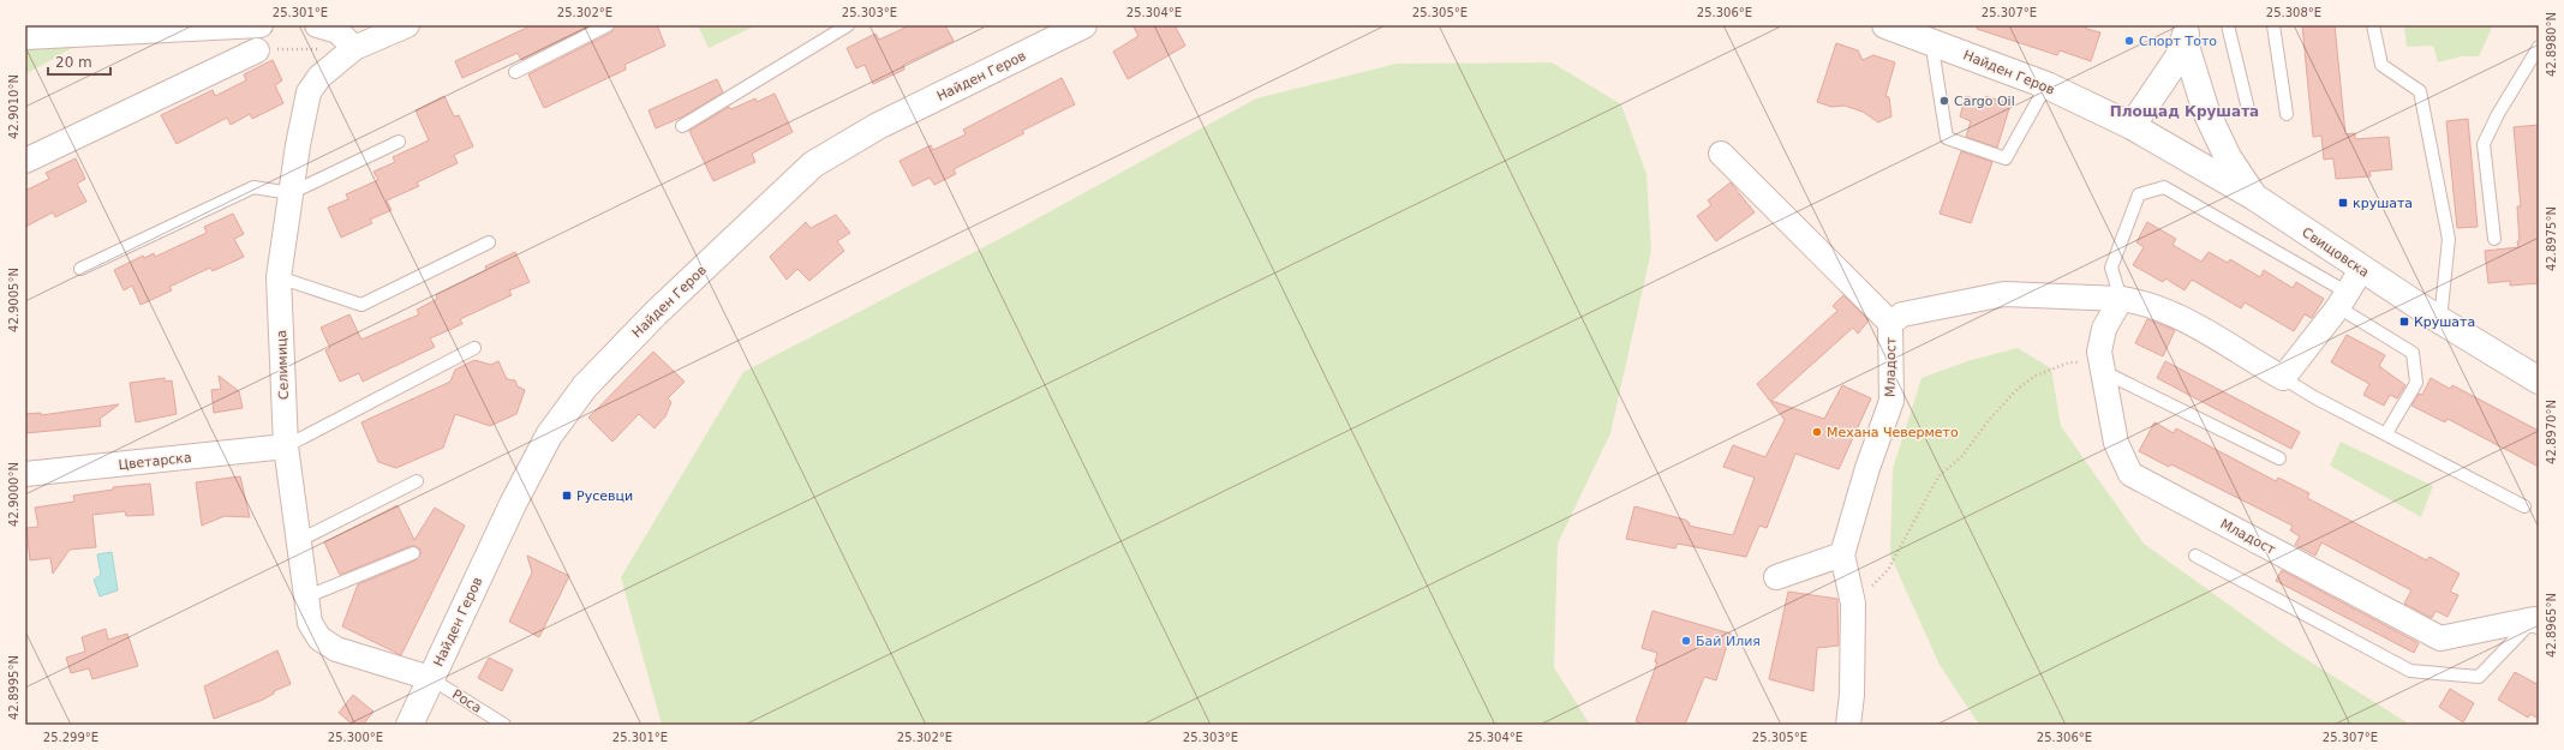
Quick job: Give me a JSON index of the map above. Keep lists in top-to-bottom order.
{
  "streets": {
    "street": [
      "Найден Геров",
      "Свищовска",
      "Селимица",
      "Младост",
      "Цветарска"
    ],
    "lane": ["Роса"]
  },
  "crossings": [
    ["Найден Геров", "Свищовска"],
    ["Найден Геров", "Селимица"],
    ["Найден Геров", "Роса"],
    ["Селимица", "Цветарска"],
    ["Селимица", "Роса"]
  ],
  "districts": ["Площад Крушата"],
  "places": {
    "other": [
      "Спорт Тото",
      "Cargo Oil",
      "Механа Чевермето",
      "Бай Илия"
    ],
    "transit": ["крушата", "Крушата", "Русевци"]
  },
  "scale_bar": "20 m",
  "coordinates": [
    "25.301°E",
    "25.302°E",
    "25.303°E",
    "25.304°E",
    "25.305°E",
    "25.306°E",
    "25.307°E",
    "25.308°E",
    "42.8980°N",
    "42.9010°N",
    "42.8975°N",
    "42.9005°N",
    "42.8970°N",
    "42.9000°N",
    "42.8965°N",
    "42.8995°N",
    "25.299°E",
    "25.300°E"
  ]
}
